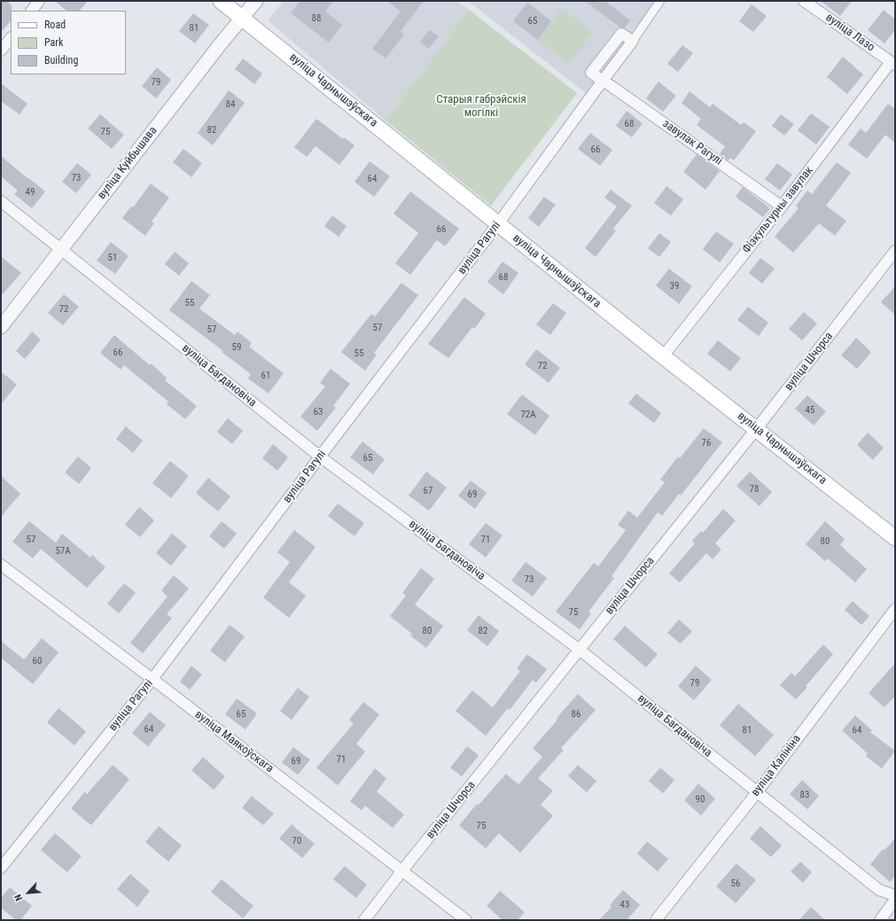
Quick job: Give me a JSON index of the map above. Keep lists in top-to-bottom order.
{
  "streets": {
    "main road": ["вуліца Чарнышэўскага"],
    "street": [
      "вуліца Лазо",
      "завулак Рагулі",
      "вуліца Куйбышава",
      "Фізкультурны завулак",
      "вуліца Рагулі",
      "вуліца Шчорса",
      "вуліца Багдановіча",
      "вуліца Маякоўскага",
      "вуліца Калініна"
    ]
  },
  "crossings": [
    ["вуліца Лазо", "Фізкультурны завулак"],
    ["вуліца Чарнышэўскага", "вуліца Куйбышава"],
    ["вуліца Чарнышэўскага", "Фізкультурны завулак"],
    ["вуліца Чарнышэўскага", "вуліца Рагулі"],
    ["вуліца Чарнышэўскага", "вуліца Шчорса"],
    ["завулак Рагулі", "Фізкультурны завулак"],
    ["завулак Рагулі", "вуліца Рагулі"],
    ["вуліца Куйбышава", "вуліца Багдановіча"],
    ["вуліца Рагулі", "вуліца Багдановіча"],
    ["вуліца Рагулі", "вуліца Маякоўскага"],
    ["вуліца Шчорса", "вуліца Багдановіча"],
    ["вуліца Шчорса", "вуліца Маякоўскага"],
    ["вуліца Багдановіча", "вуліца Калініна"]
  ],
  "parks": ["Старыя габрэйскія могілкі"],
  "house_numbers": [
    "88",
    "65",
    "81",
    "79",
    "84",
    "68",
    "82",
    "75",
    "66",
    "73",
    "64",
    "49",
    "66",
    "51",
    "68",
    "39",
    "55",
    "72",
    "57",
    "57",
    "59",
    "66",
    "55",
    "72",
    "61",
    "45",
    "63",
    "72А",
    "76",
    "65",
    "78",
    "67",
    "69",
    "57",
    "71",
    "80",
    "57А",
    "73",
    "75",
    "80",
    "82",
    "60",
    "79",
    "65",
    "86",
    "64",
    "81",
    "64",
    "71",
    "69",
    "83",
    "90",
    "75",
    "70",
    "56",
    "43"
  ],
  "legend": ["Road", "Park", "Building"],
  "north": "bottom left"
}
